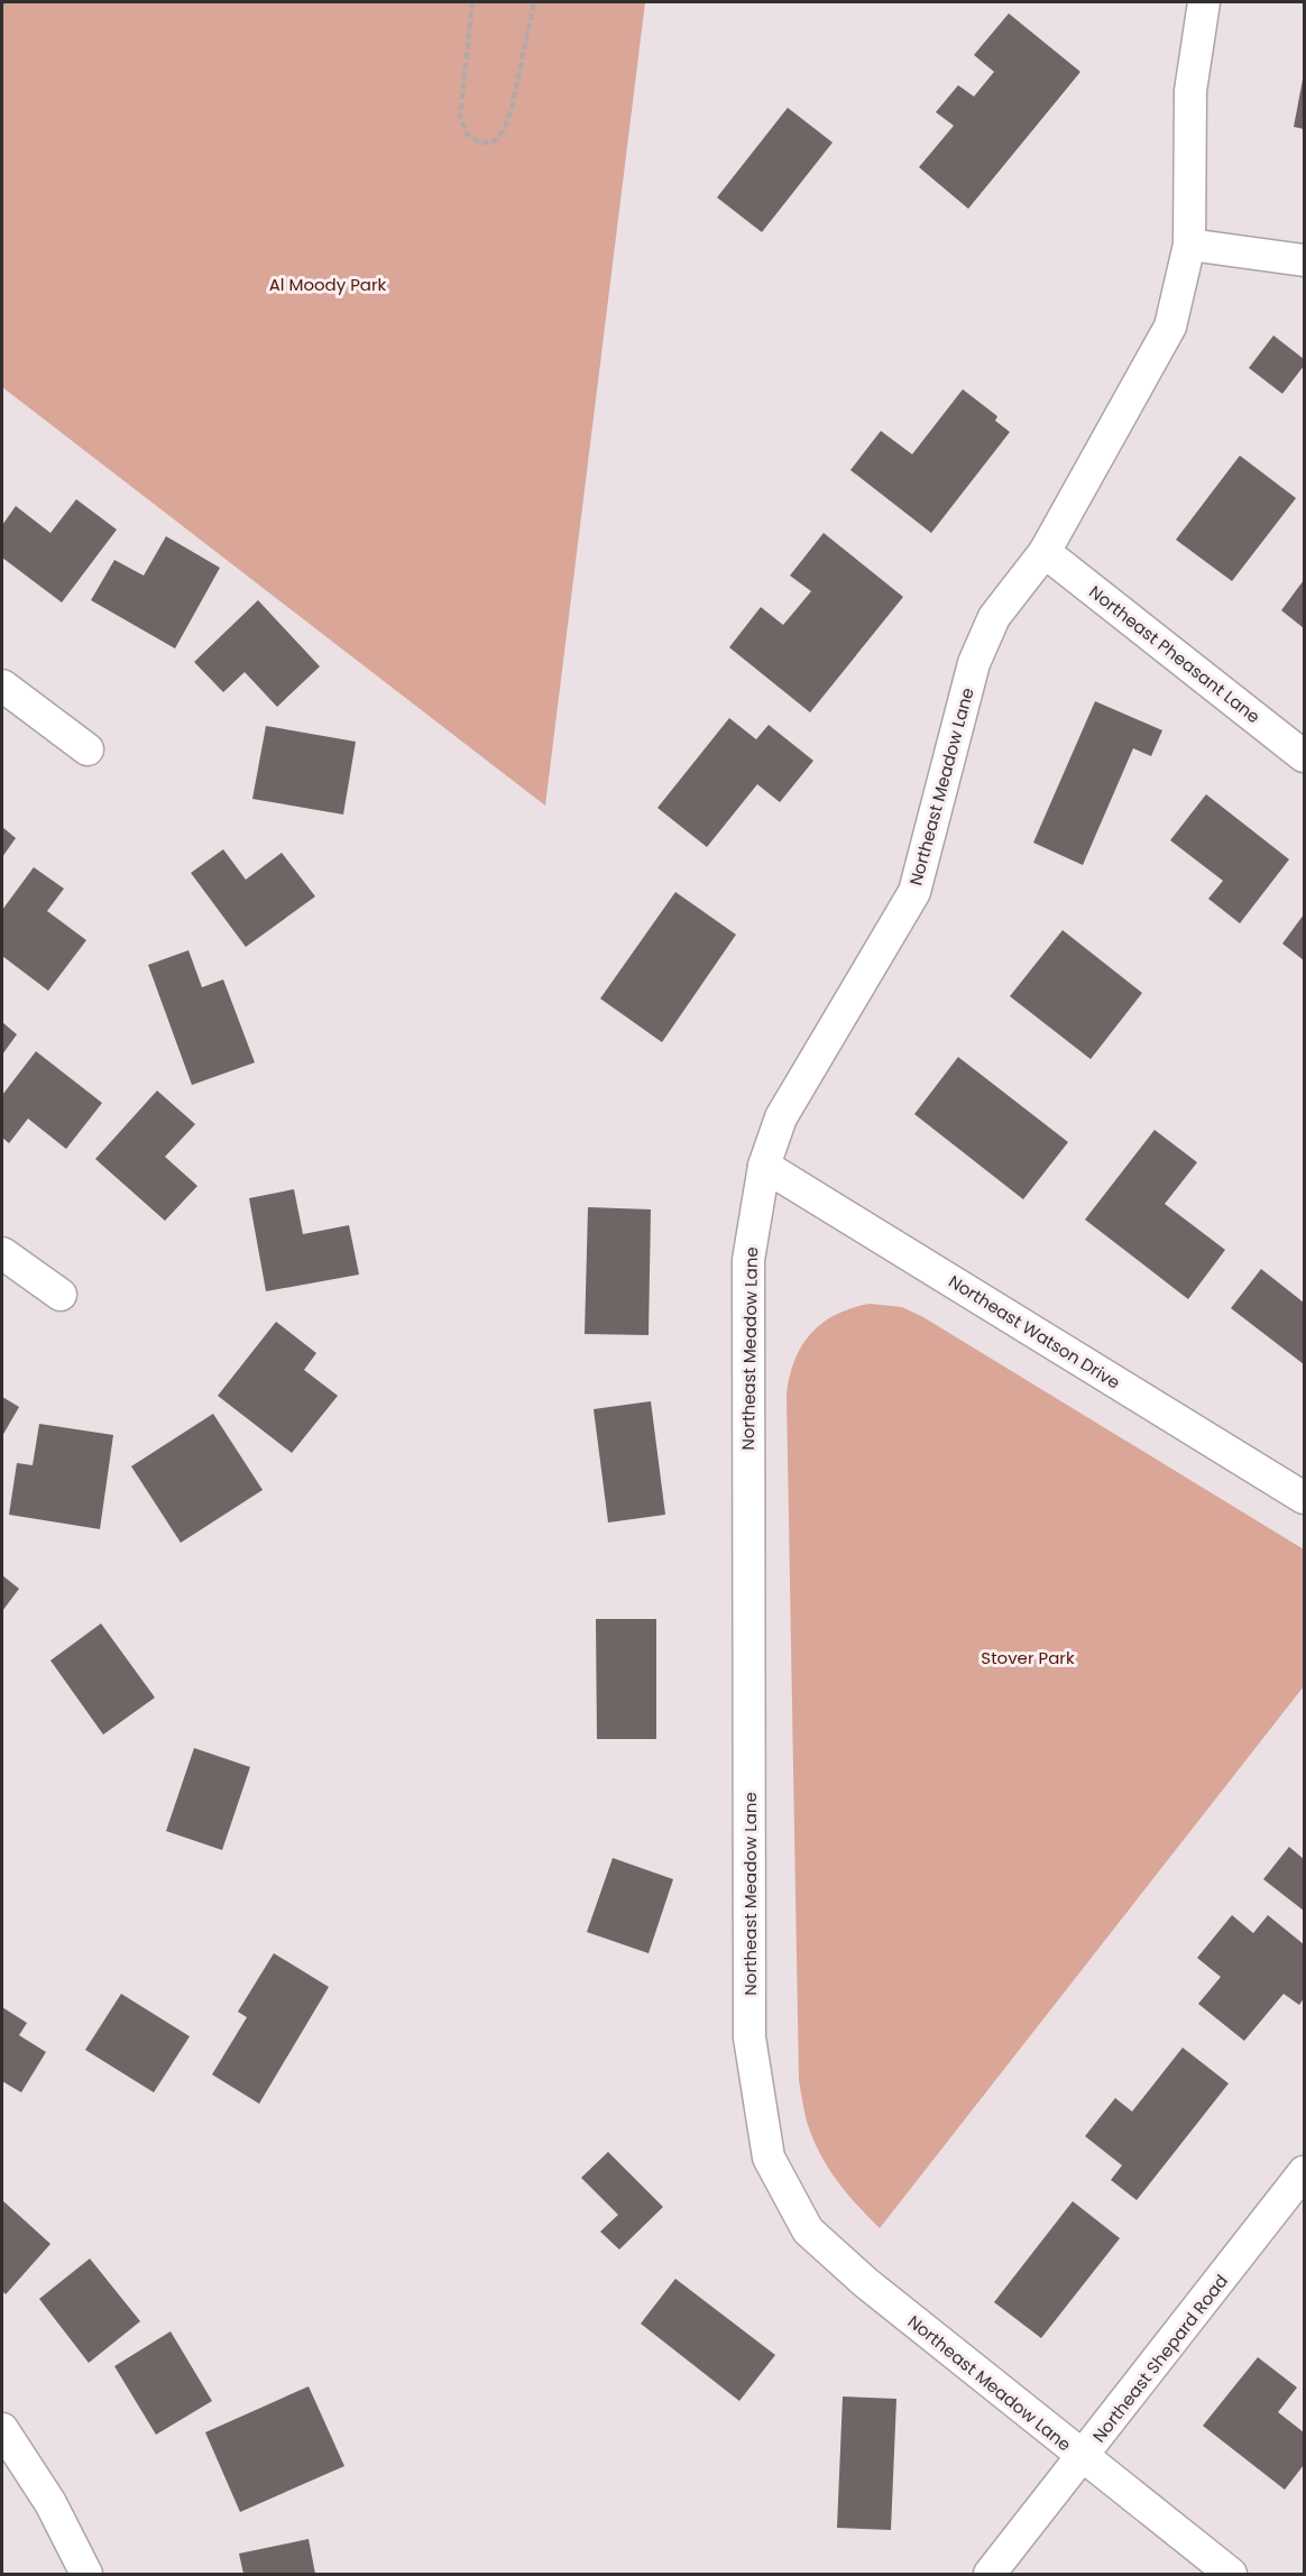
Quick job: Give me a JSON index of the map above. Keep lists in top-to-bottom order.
{
  "streets": {
    "street": [
      "Northeast Pheasant Lane",
      "Northeast Meadow Lane",
      "Northeast Watson Drive",
      "Northeast Shepard Road"
    ]
  },
  "crossings": [
    ["Northeast Pheasant Lane", "Northeast Meadow Lane"],
    ["Northeast Meadow Lane", "Northeast Watson Drive"],
    ["Northeast Meadow Lane", "Northeast Shepard Road"]
  ],
  "parks": ["Al Moody Park", "Stover Park"]
}
